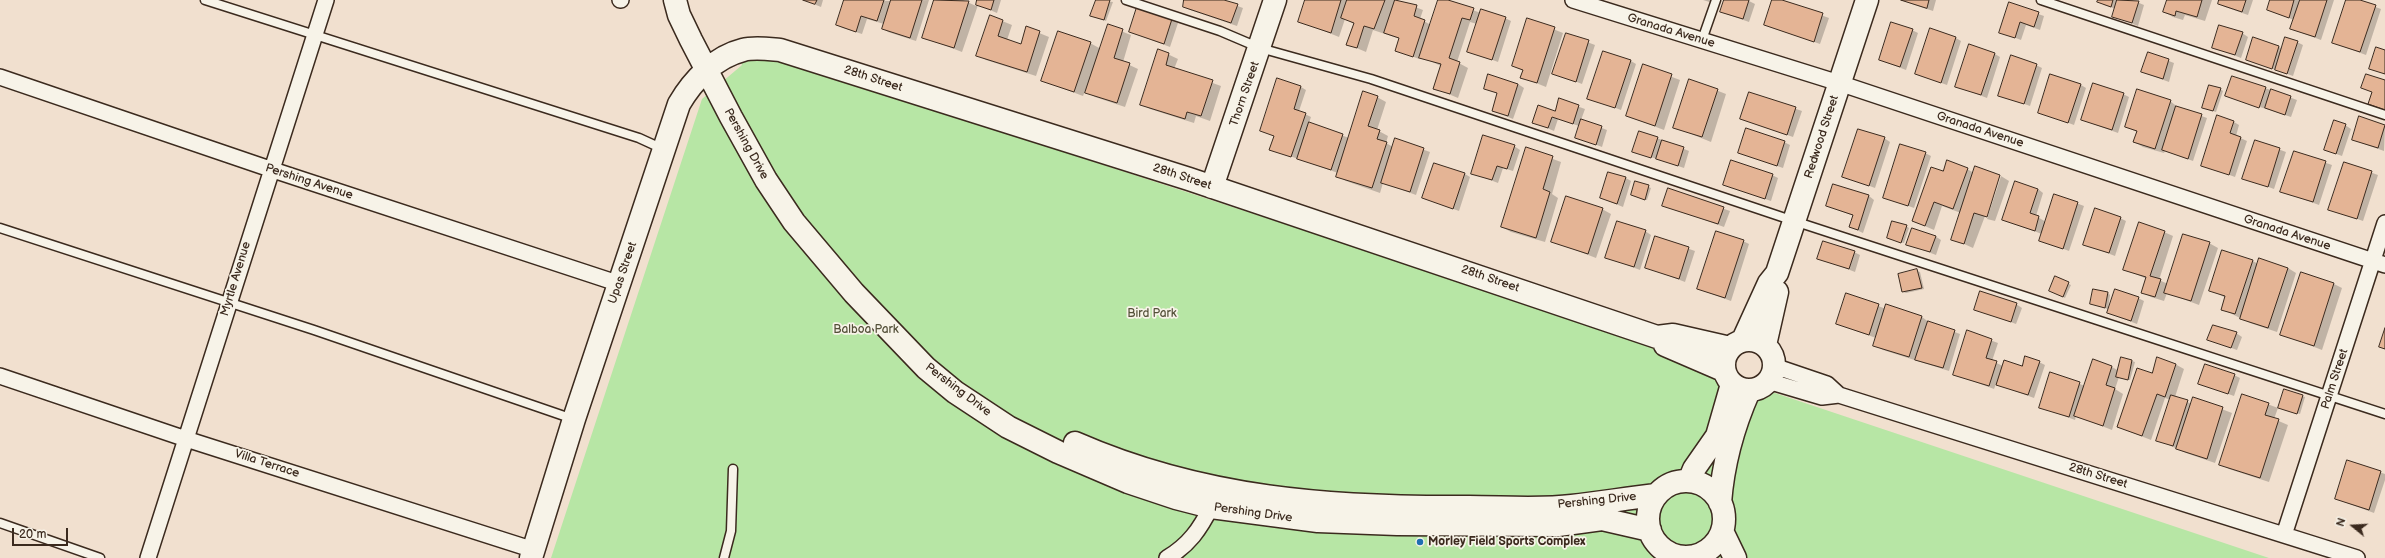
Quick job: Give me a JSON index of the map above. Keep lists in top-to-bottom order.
{
  "streets": {
    "street": [
      "Granada Avenue",
      "28th Street",
      "Thorn Street",
      "Redwood Street",
      "Pershing Drive",
      "Pershing Avenue",
      "Upas Street",
      "Myrtle Avenue",
      "Palm Street",
      "Villa Terrace"
    ]
  },
  "crossings": [
    ["Granada Avenue", "Redwood Street"],
    ["Granada Avenue", "Palm Street"],
    ["28th Street", "Thorn Street"],
    ["28th Street", "Redwood Street"],
    ["28th Street", "Pershing Drive"],
    ["28th Street", "Upas Street"],
    ["28th Street", "Palm Street"],
    ["Pershing Drive", "Upas Street"],
    ["Pershing Avenue", "Upas Street"],
    ["Pershing Avenue", "Myrtle Avenue"],
    ["Upas Street", "Villa Terrace"],
    ["Myrtle Avenue", "Villa Terrace"]
  ],
  "parks": ["Bird Park", "Balboa Park"],
  "places": ["Morley Field Sports Complex"],
  "scale_bar": "20 m",
  "north": "left"
}
